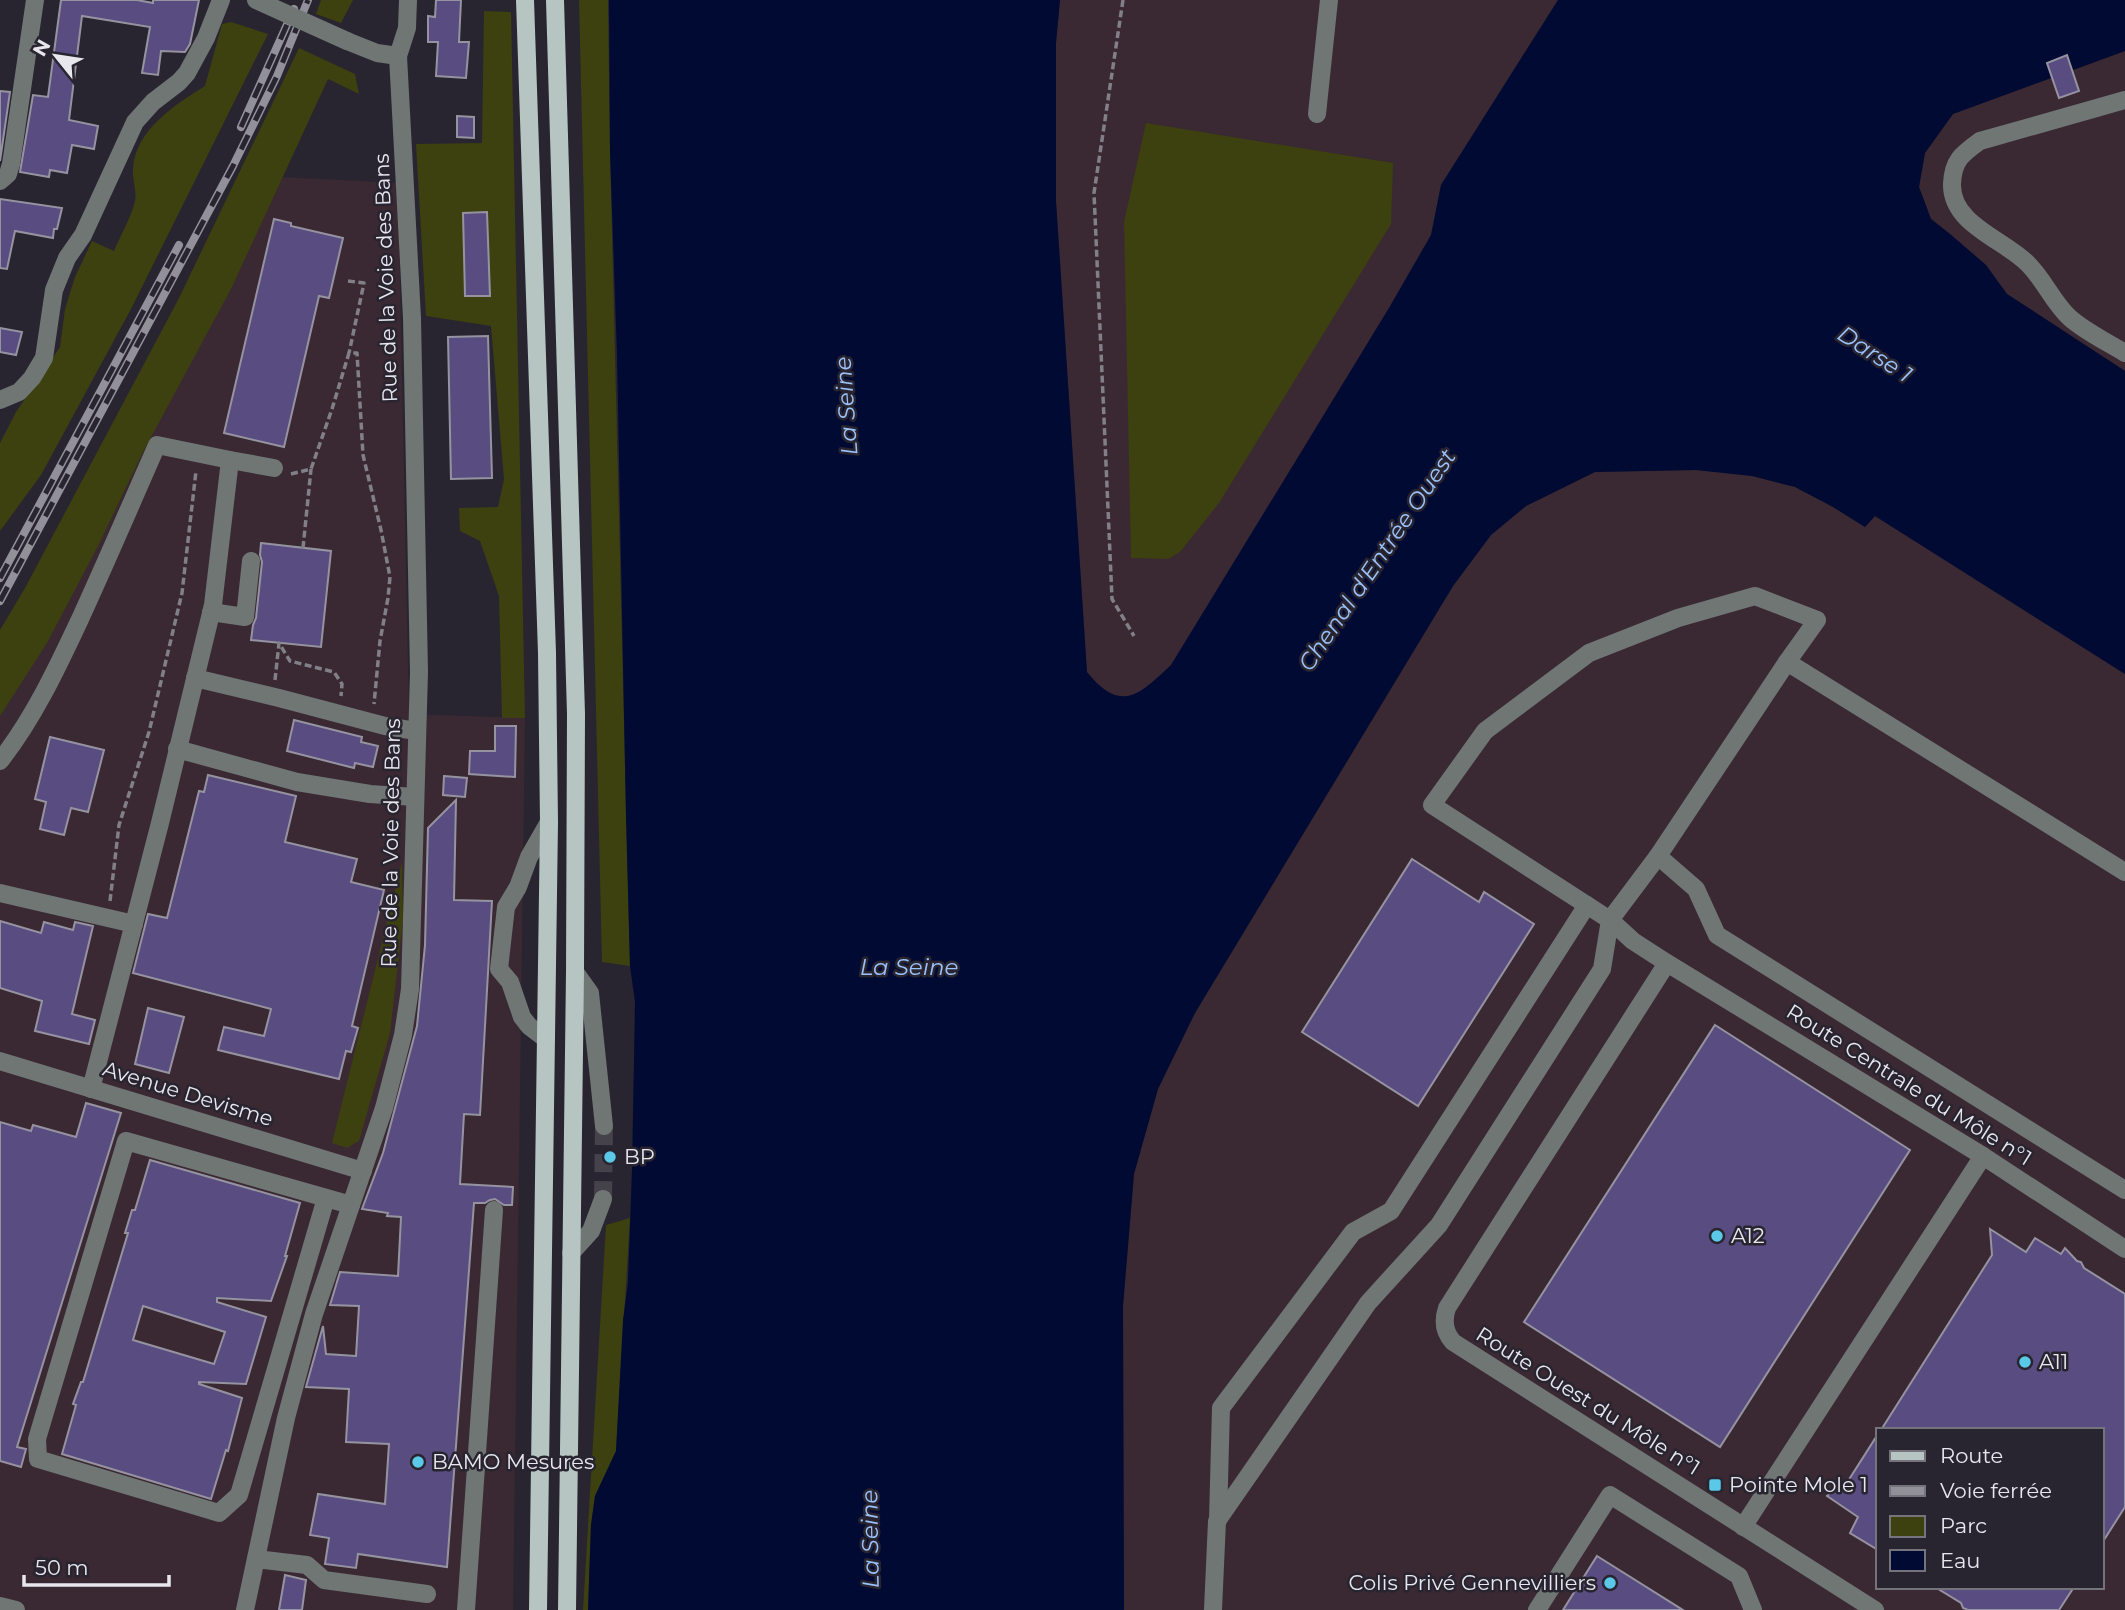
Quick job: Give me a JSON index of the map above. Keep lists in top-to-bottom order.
{
  "streets": {
    "street": [
      "Rue de la Voie des Bans",
      "Route Centrale du Môle n°1",
      "Avenue Devisme",
      "Route Ouest du Môle n°1"
    ]
  },
  "crossings": [
    ["Rue de la Voie des Bans", "Avenue Devisme"],
    ["Route Centrale du Môle n°1", "Route Ouest du Môle n°1"]
  ],
  "water": ["Darse 1", "La Seine", "Chenal d'Entrée Ouest"],
  "places": {
    "other": [
      "BP",
      "A12",
      "A11",
      "BAMO Mesures",
      "Colis Privé Gennevilliers"
    ],
    "transit": ["Pointe Mole 1"]
  },
  "legend": [
    "Route",
    "Voie ferrée",
    "Parc",
    "Eau"
  ],
  "scale_bar": "50 m",
  "north": "top left"
}
